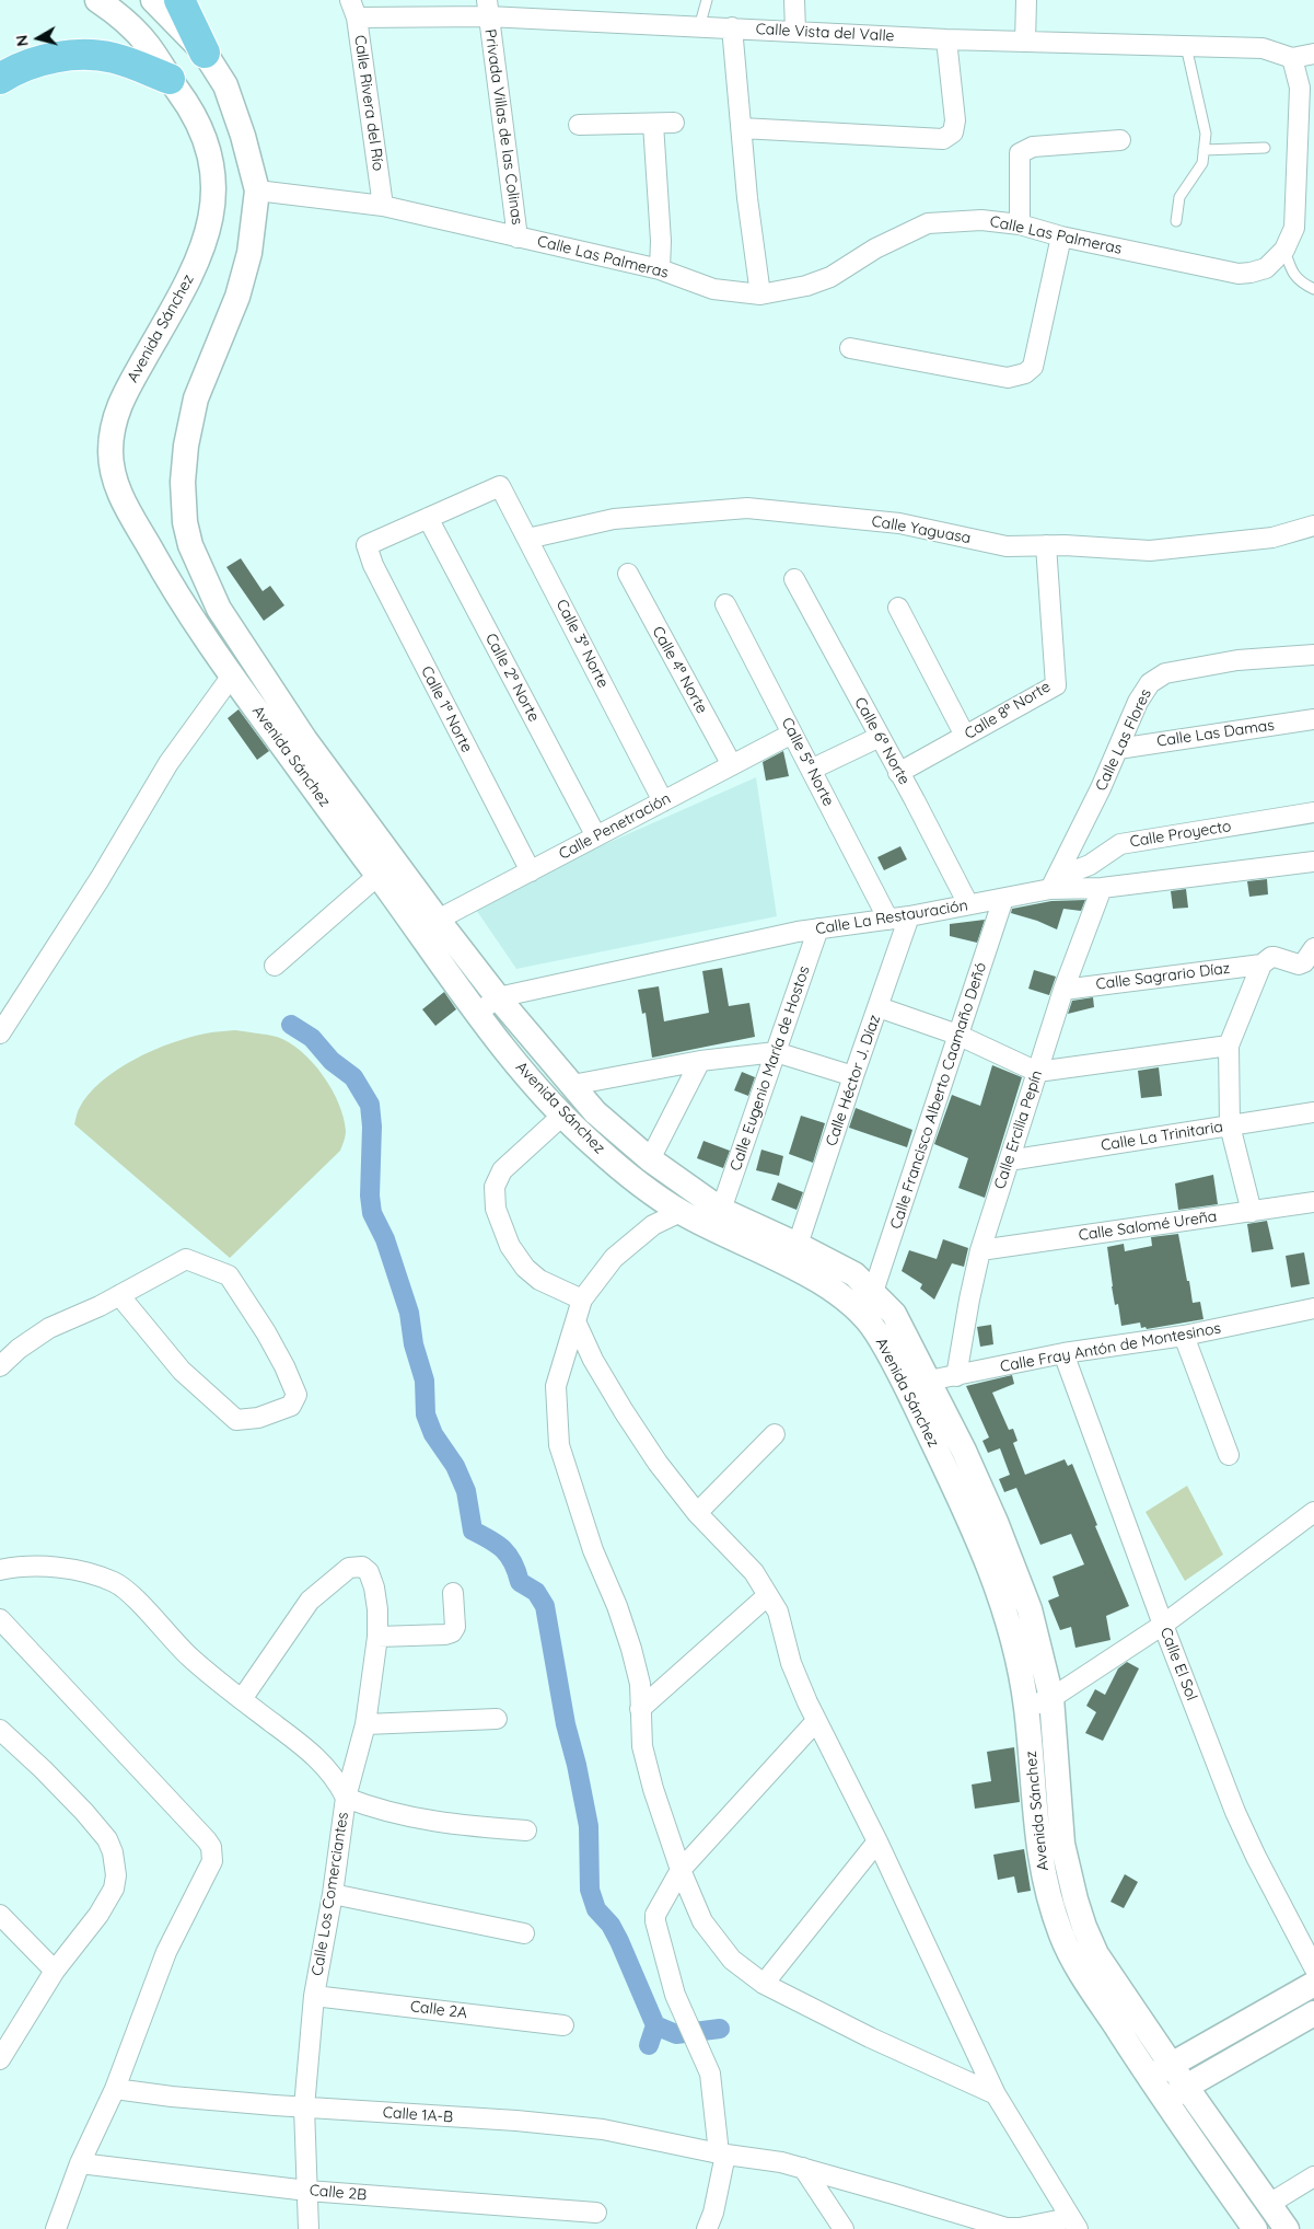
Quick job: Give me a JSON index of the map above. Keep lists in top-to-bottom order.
{
  "streets": {
    "street": [
      "Calle Vista del Valle",
      "Calle Rivera del Río",
      "Privada Villas de las Colinas",
      "Calle Las Palmeras",
      "Avenida Sánchez",
      "Calle Yaguasa",
      "Calle 3ª Norte",
      "Calle 4ª Norte",
      "Calle 2ª Norte",
      "Calle 1ª Norte",
      "Calle 8ª Norte",
      "Calle Las Damas",
      "Calle Las Flores",
      "Calle 6ª Norte",
      "Calle 5ª Norte",
      "Calle Penetración",
      "Calle Proyecto",
      "Calle La Restauración",
      "Calle Sagrario Díaz",
      "Calle Eugenio María de Hostos",
      "Calle Héctor J. Díaz",
      "Calle Francisco Alberto Caamaño Deñó",
      "Calle Ercilia Pepín",
      "Calle La Trinitaria",
      "Calle Salomé Ureña",
      "Calle Fray Antón de Montesinos",
      "Calle El Sol",
      "Calle Los Comerciantes",
      "Calle 2A",
      "Calle 1A-B",
      "Calle 2B"
    ]
  },
  "crossings": [
    ["Calle Vista del Valle", "Calle Rivera del Río"],
    ["Calle Vista del Valle", "Privada Villas de las Colinas"],
    ["Calle Vista del Valle", "Calle Las Palmeras"],
    ["Calle Rivera del Río", "Calle Las Palmeras"],
    ["Privada Villas de las Colinas", "Calle Las Palmeras"],
    ["Calle Las Palmeras", "Avenida Sánchez"],
    ["Avenida Sánchez", "Calle Penetración"],
    ["Avenida Sánchez", "Calle La Restauración"],
    ["Avenida Sánchez", "Calle Eugenio María de Hostos"],
    ["Avenida Sánchez", "Calle Héctor J. Díaz"],
    ["Avenida Sánchez", "Calle Francisco Alberto Caamaño Deñó"],
    ["Avenida Sánchez", "Calle Fray Antón de Montesinos"],
    ["Calle Yaguasa", "Calle 3ª Norte"],
    ["Calle Yaguasa", "Calle 8ª Norte"],
    ["Calle 3ª Norte", "Calle 2ª Norte"],
    ["Calle 3ª Norte", "Calle 1ª Norte"],
    ["Calle 3ª Norte", "Calle Penetración"],
    ["Calle 4ª Norte", "Calle Penetración"],
    ["Calle 2ª Norte", "Calle 1ª Norte"],
    ["Calle 2ª Norte", "Calle Penetración"],
    ["Calle 1ª Norte", "Calle Penetración"],
    ["Calle 8ª Norte", "Calle 6ª Norte"],
    ["Calle Las Damas", "Calle Las Flores"],
    ["Calle Las Flores", "Calle Proyecto"],
    ["Calle Las Flores", "Calle La Restauración"],
    ["Calle 6ª Norte", "Calle La Restauración"],
    ["Calle 5ª Norte", "Calle Penetración"],
    ["Calle 5ª Norte", "Calle La Restauración"],
    ["Calle Proyecto", "Calle La Restauración"],
    ["Calle La Restauración", "Calle Eugenio María de Hostos"],
    ["Calle La Restauración", "Calle Héctor J. Díaz"],
    ["Calle La Restauración", "Calle Francisco Alberto Caamaño Deñó"],
    ["Calle La Restauración", "Calle Ercilia Pepín"],
    ["Calle Sagrario Díaz", "Calle Ercilia Pepín"],
    ["Calle Ercilia Pepín", "Calle La Trinitaria"],
    ["Calle Ercilia Pepín", "Calle Salomé Ureña"],
    ["Calle Ercilia Pepín", "Calle Fray Antón de Montesinos"],
    ["Calle Fray Antón de Montesinos", "Calle El Sol"],
    ["Calle Los Comerciantes", "Calle 2A"],
    ["Calle Los Comerciantes", "Calle 1A-B"],
    ["Calle Los Comerciantes", "Calle 2B"]
  ],
  "north": "left"
}
